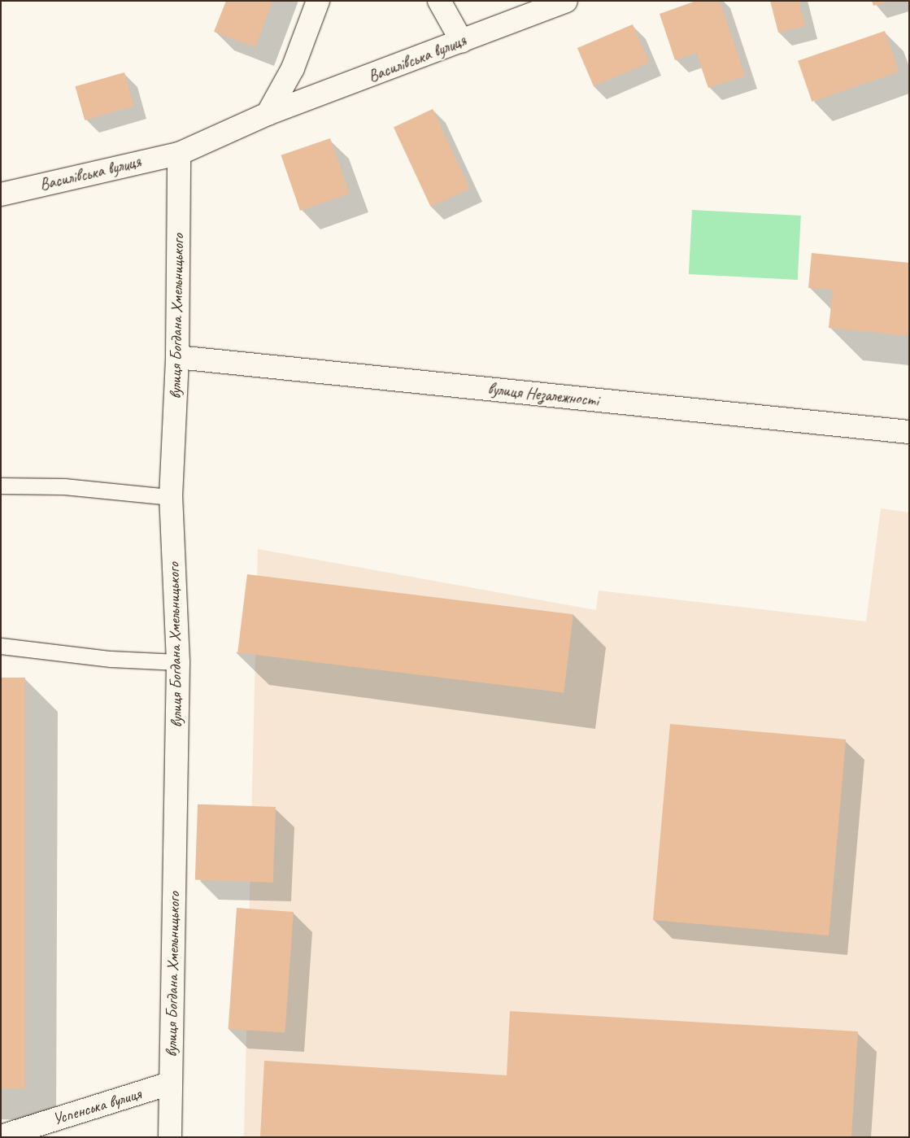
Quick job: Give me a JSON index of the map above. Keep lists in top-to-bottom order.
{
  "streets": {
    "street": [
      "Василівська вулиця",
      "вулиця Богдана Хмельницького",
      "вулиця Незалежності",
      "Успенська вулиця"
    ]
  },
  "crossings": [
    ["Василівська вулиця", "вулиця Богдана Хмельницького"],
    ["вулиця Богдана Хмельницького", "вулиця Незалежності"],
    ["вулиця Богдана Хмельницького", "Успенська вулиця"]
  ]
}
